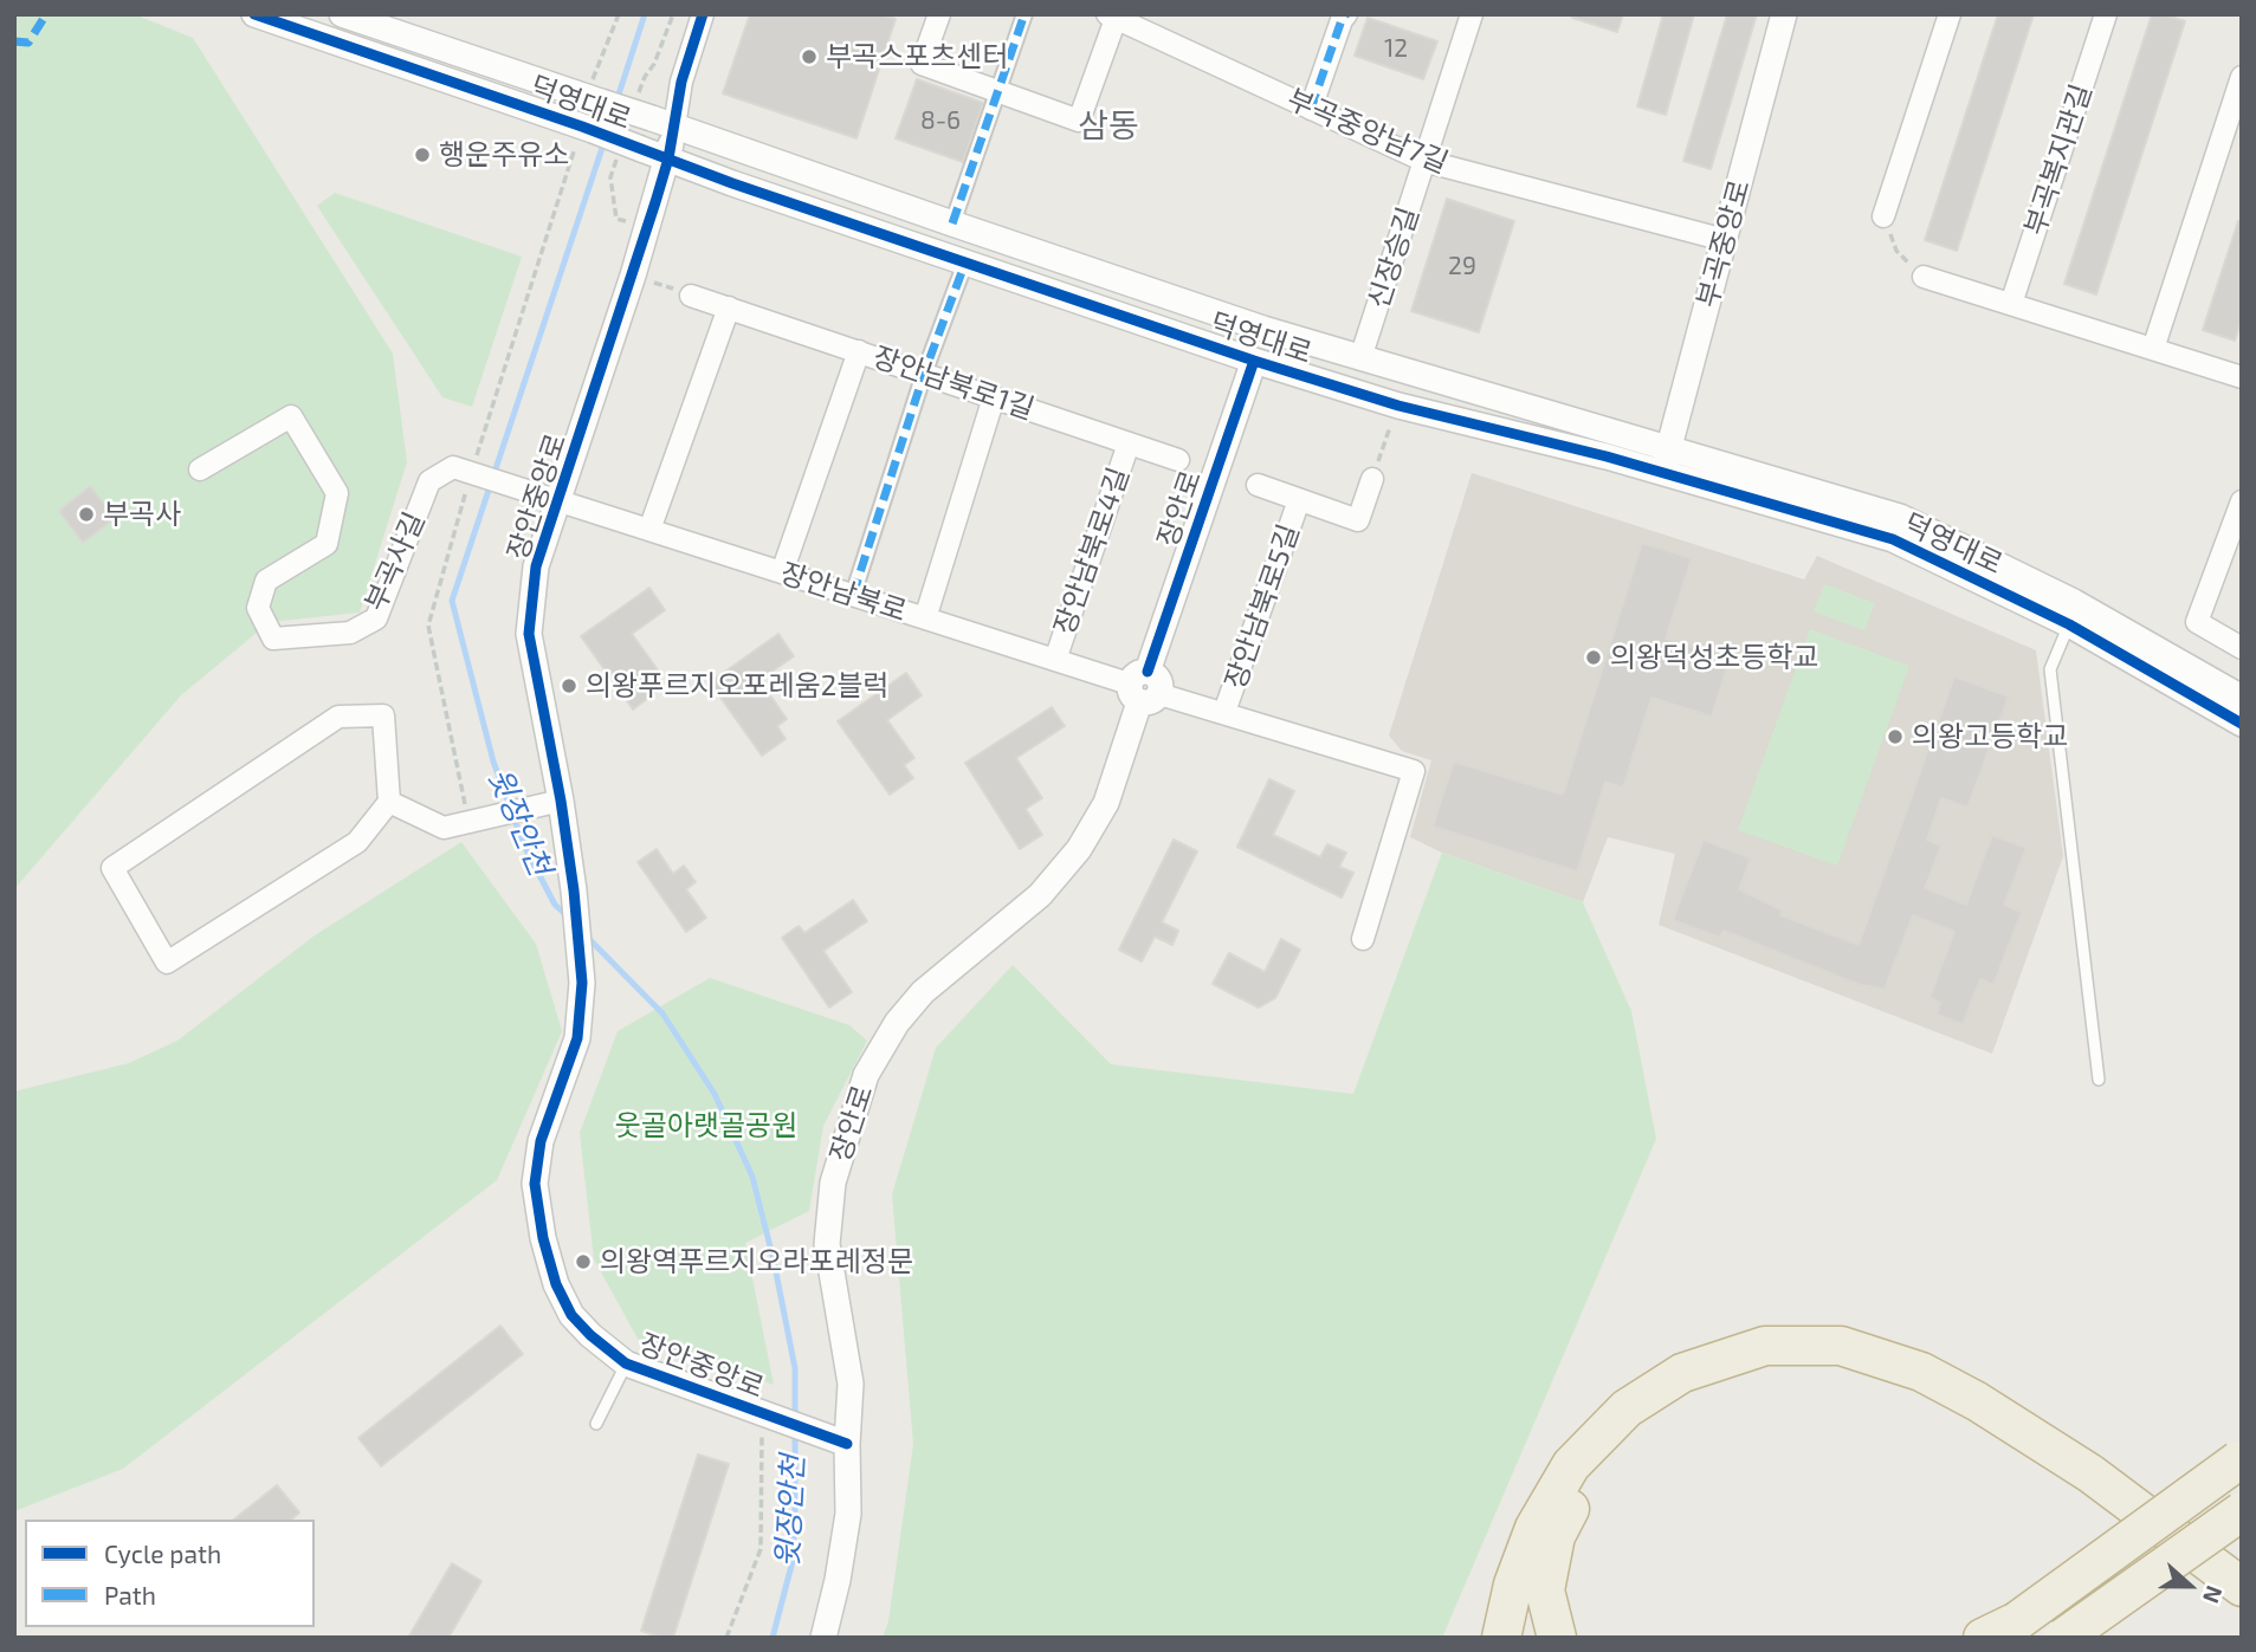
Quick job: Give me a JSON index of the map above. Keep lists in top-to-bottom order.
{
  "streets": {
    "street": [
      "덕영대로",
      "부곡중앙남7길",
      "부곡복지관길",
      "부곡중앙로",
      "신장승길",
      "장안남북로1길",
      "장안중앙로",
      "장안로",
      "장안남북로4길",
      "부곡사길",
      "장안남북로",
      "장안남북로5길"
    ]
  },
  "crossings": [
    ["덕영대로", "부곡중앙로"],
    ["덕영대로", "신장승길"],
    ["덕영대로", "장안중앙로"],
    ["덕영대로", "장안로"],
    ["부곡중앙남7길", "부곡중앙로"],
    ["부곡중앙남7길", "신장승길"],
    ["장안남북로1길", "장안남북로4길"],
    ["장안중앙로", "장안로"],
    ["장안중앙로", "부곡사길"],
    ["장안중앙로", "장안남북로"],
    ["장안로", "장안남북로"],
    ["장안남북로4길", "장안남북로"],
    ["부곡사길", "장안남북로"],
    ["장안남북로", "장안남북로5길"]
  ],
  "districts": ["삼동"],
  "water": ["윗장안천"],
  "parks": ["웃골아랫골공원"],
  "places": [
    "부곡스포츠센터",
    "행운주유소",
    "부곡사",
    "의왕덕성초등학교",
    "의왕푸르지오포레움2블럭",
    "의왕고등학교",
    "의왕역푸르지오라포레정문"
  ],
  "house_numbers": ["12", "8-6", "29"],
  "legend": ["Cycle path", "Path"],
  "north": "right"
}
